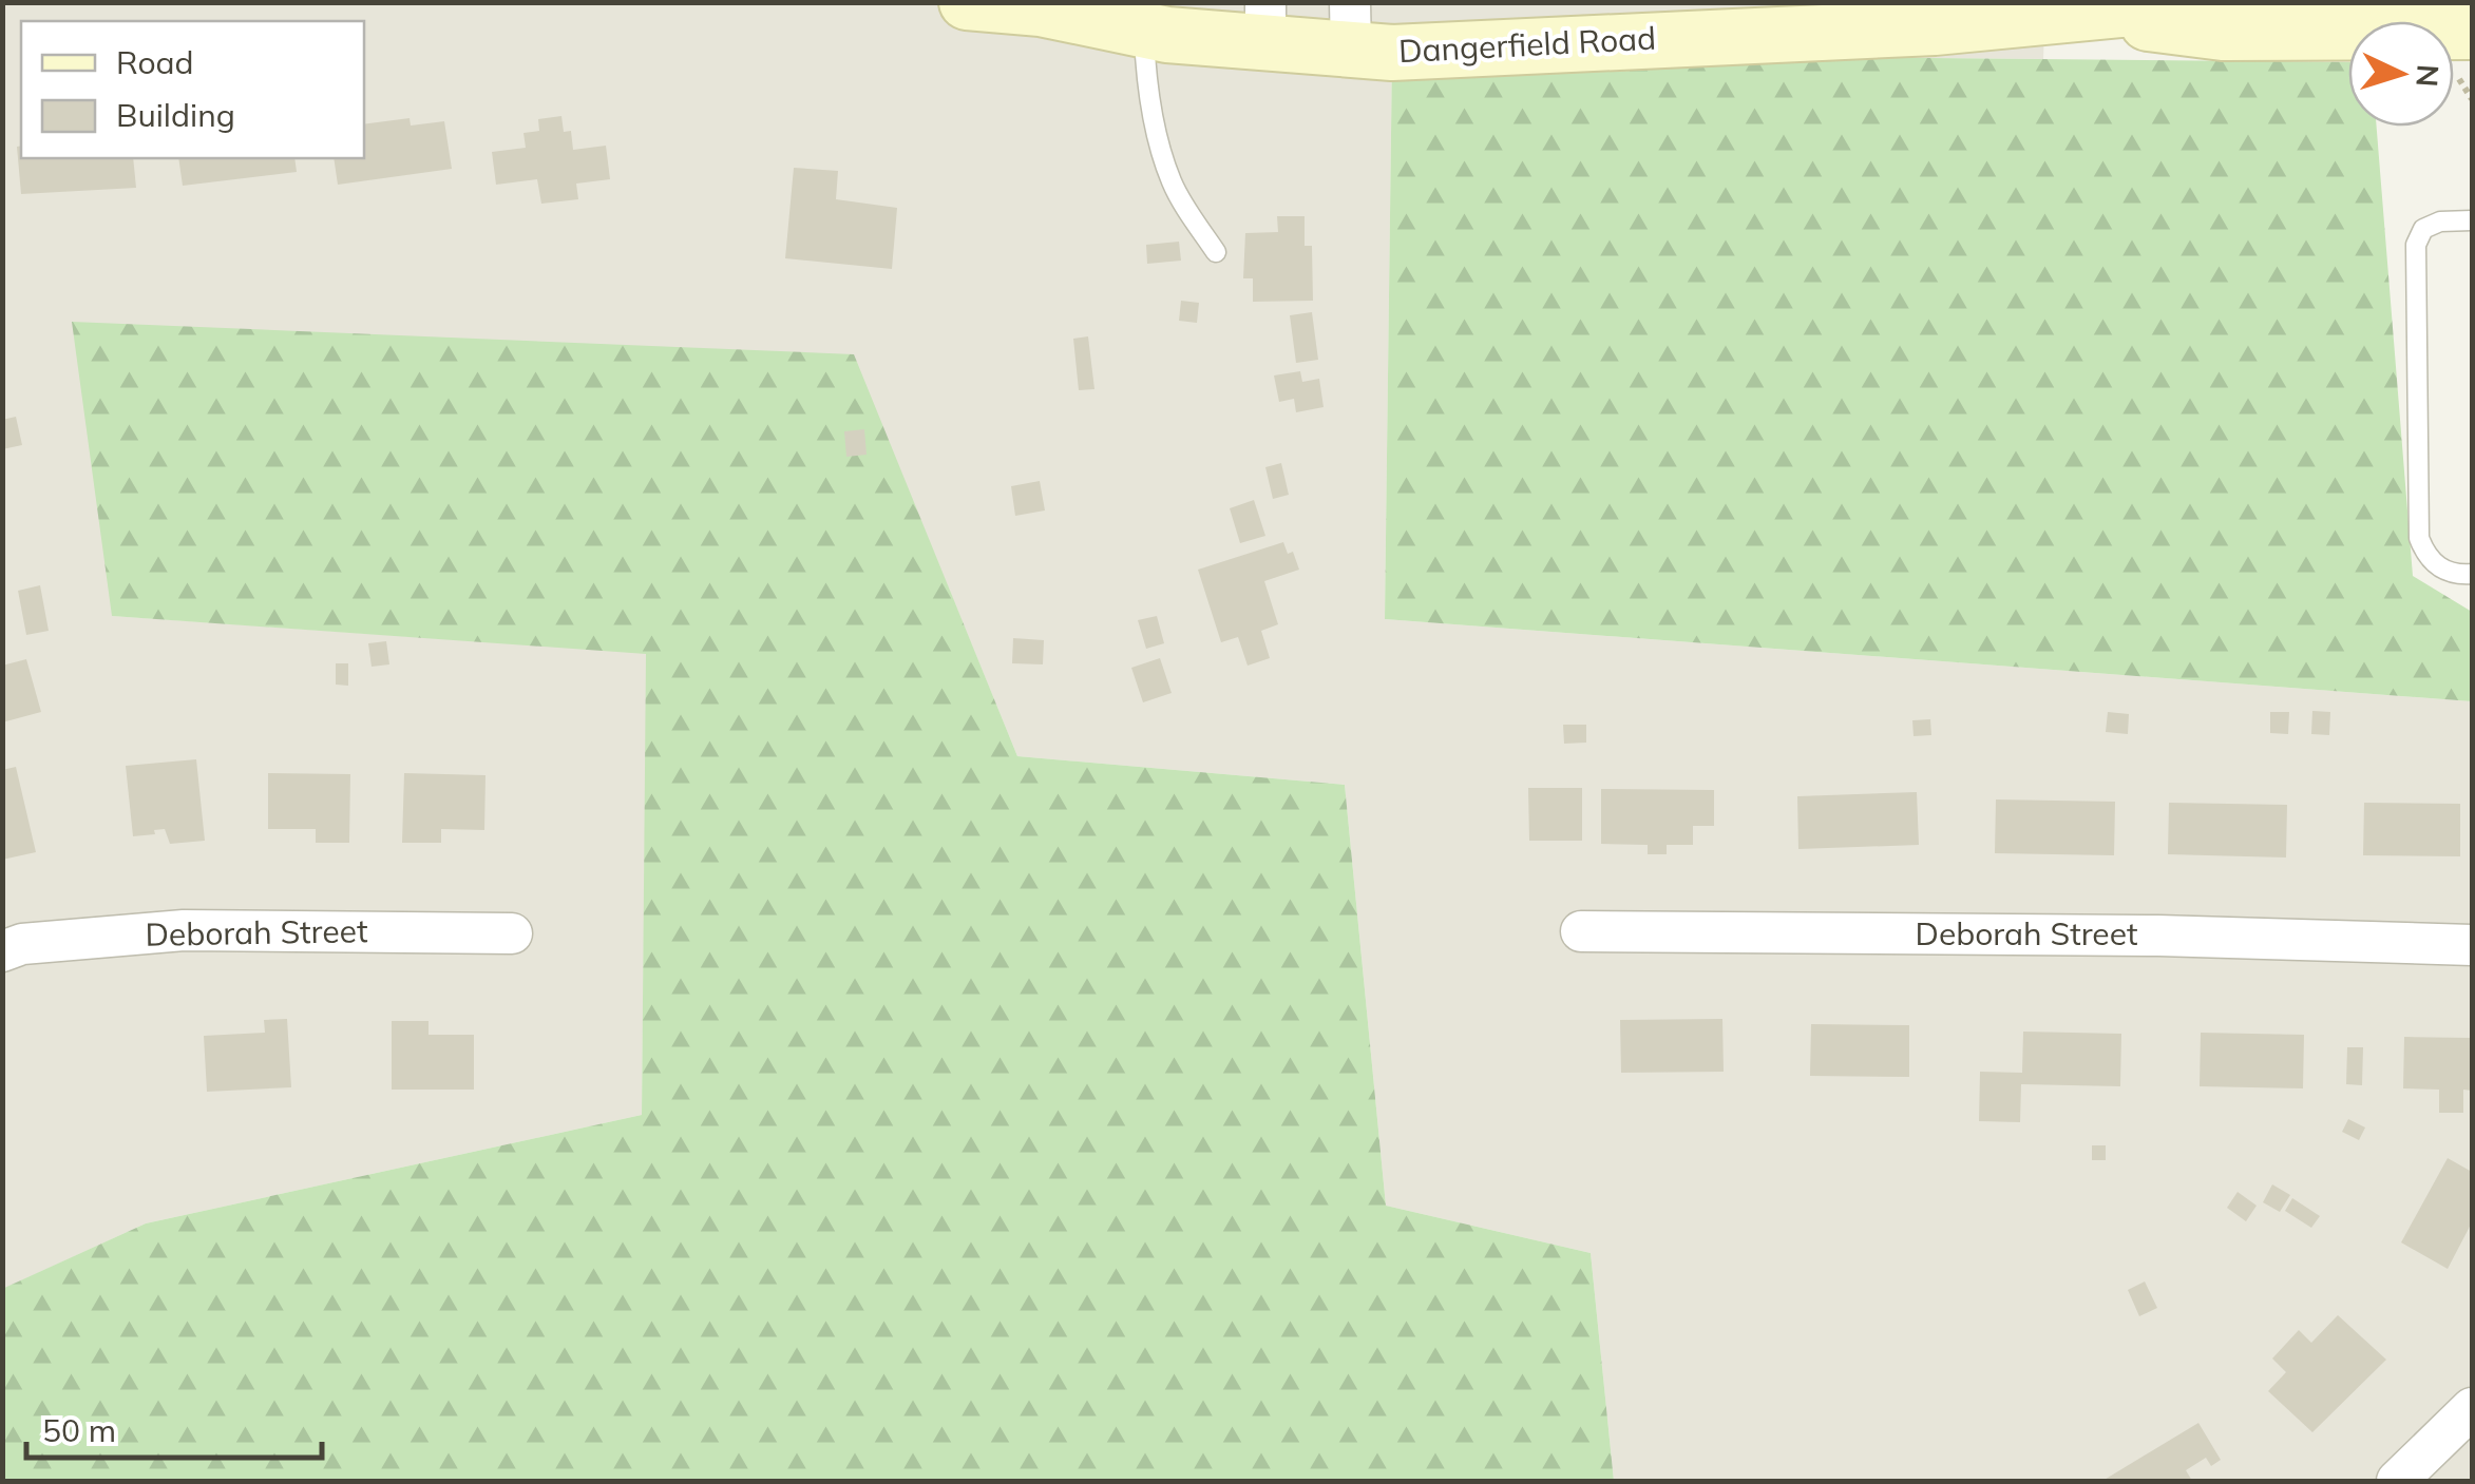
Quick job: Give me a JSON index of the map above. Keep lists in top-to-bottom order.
{
  "streets": {
    "street": ["Dangerfield Road", "Deborah Street"]
  },
  "legend": ["Road", "Building"],
  "scale_bar": "50 m",
  "north": "right"
}
